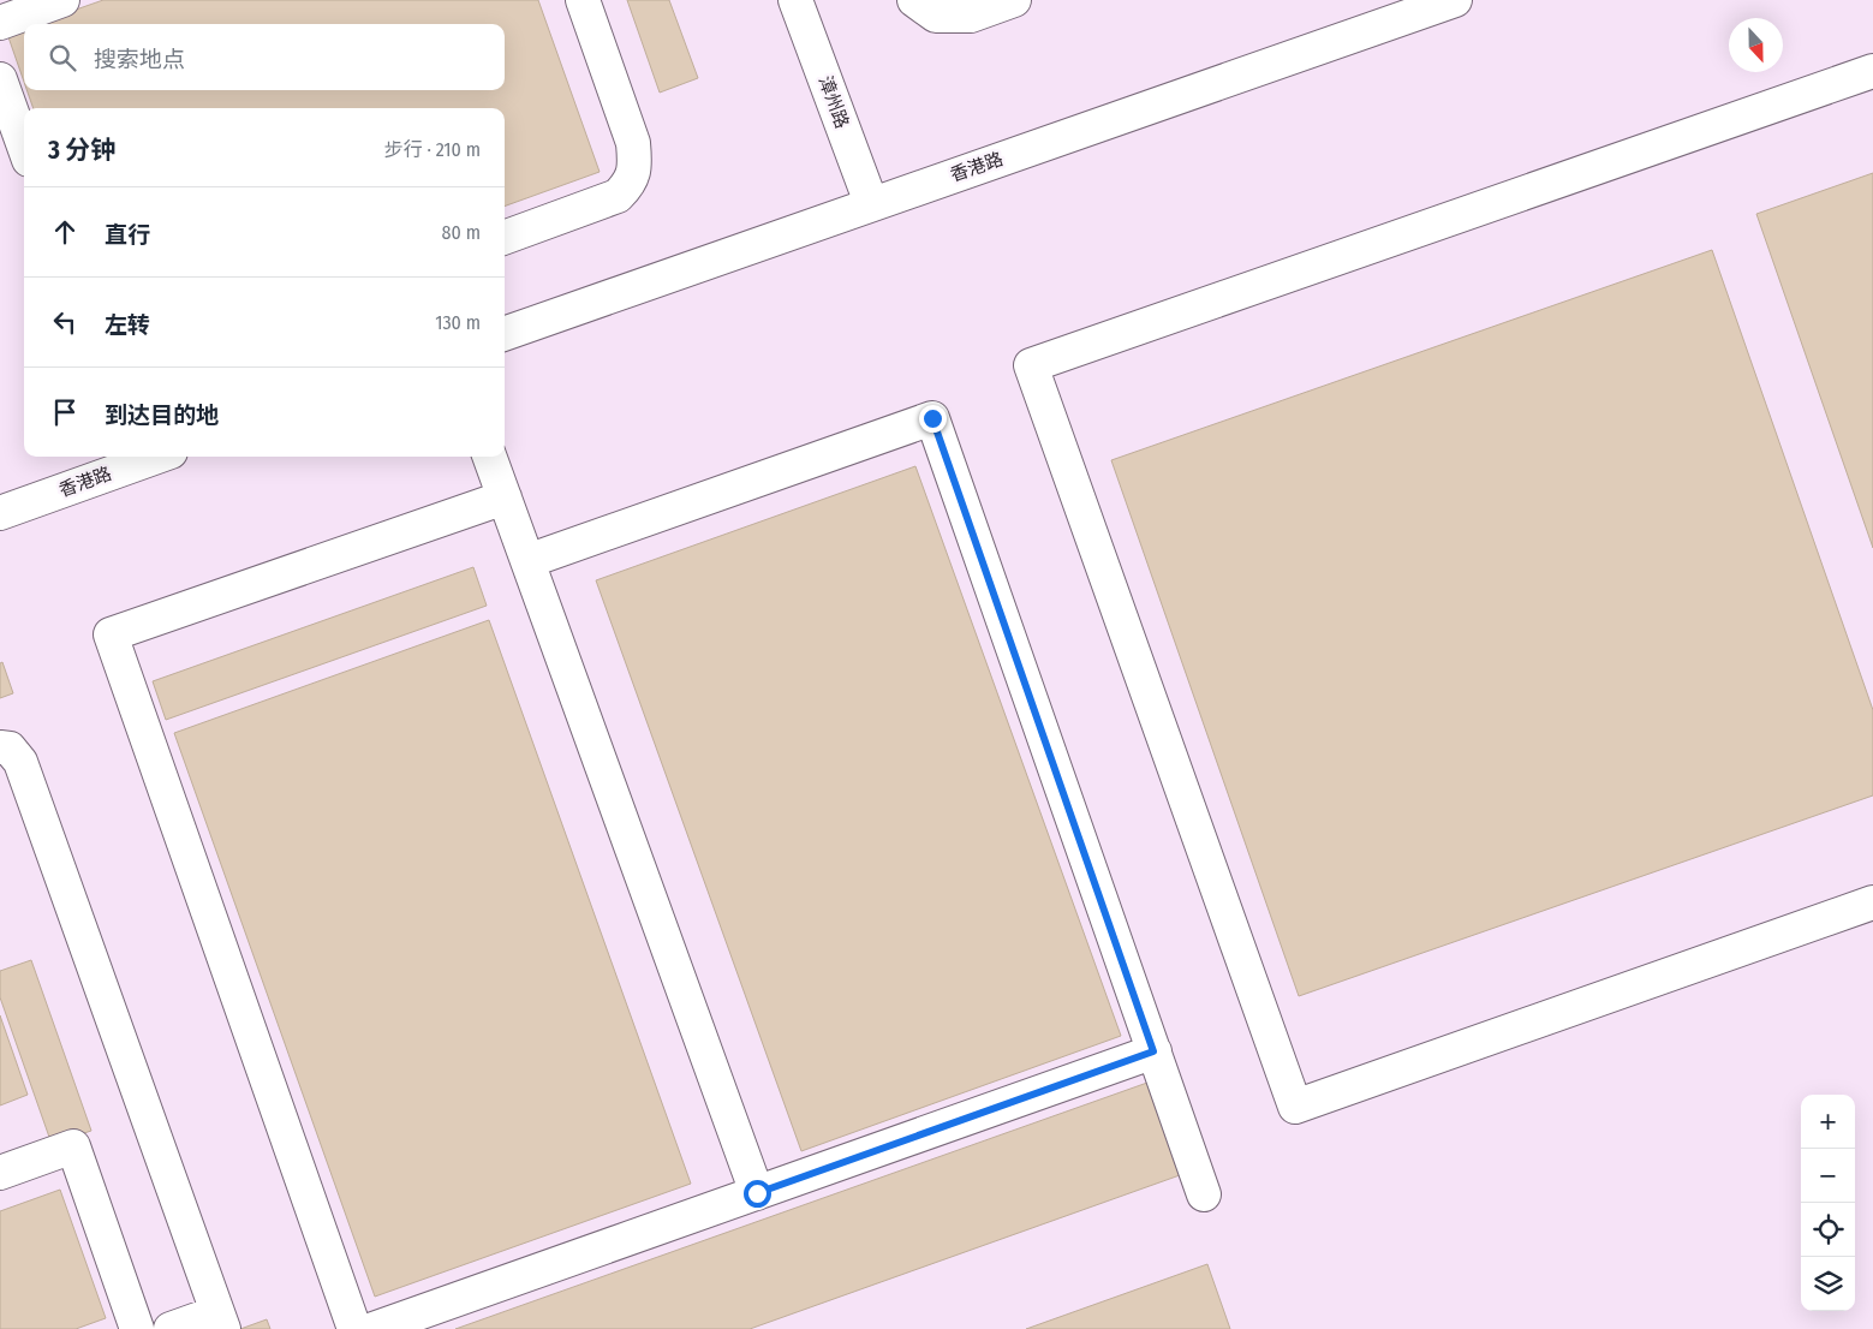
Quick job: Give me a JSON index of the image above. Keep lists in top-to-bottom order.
{
  "streets": {
    "street": ["漳州路", "香港路"]
  },
  "crossings": [
    ["漳州路", "香港路"]
  ],
  "north": "bottom",
  "page": {
    "search": "搜索地点",
    "heading": ["3 分钟", "步行 · 210 m"],
    "list": [
      ["直行", "80 m"],
      ["左转", "130 m"],
      "到达目的地"
    ],
    "map_buttons": ["+", "−"]
  }
}
